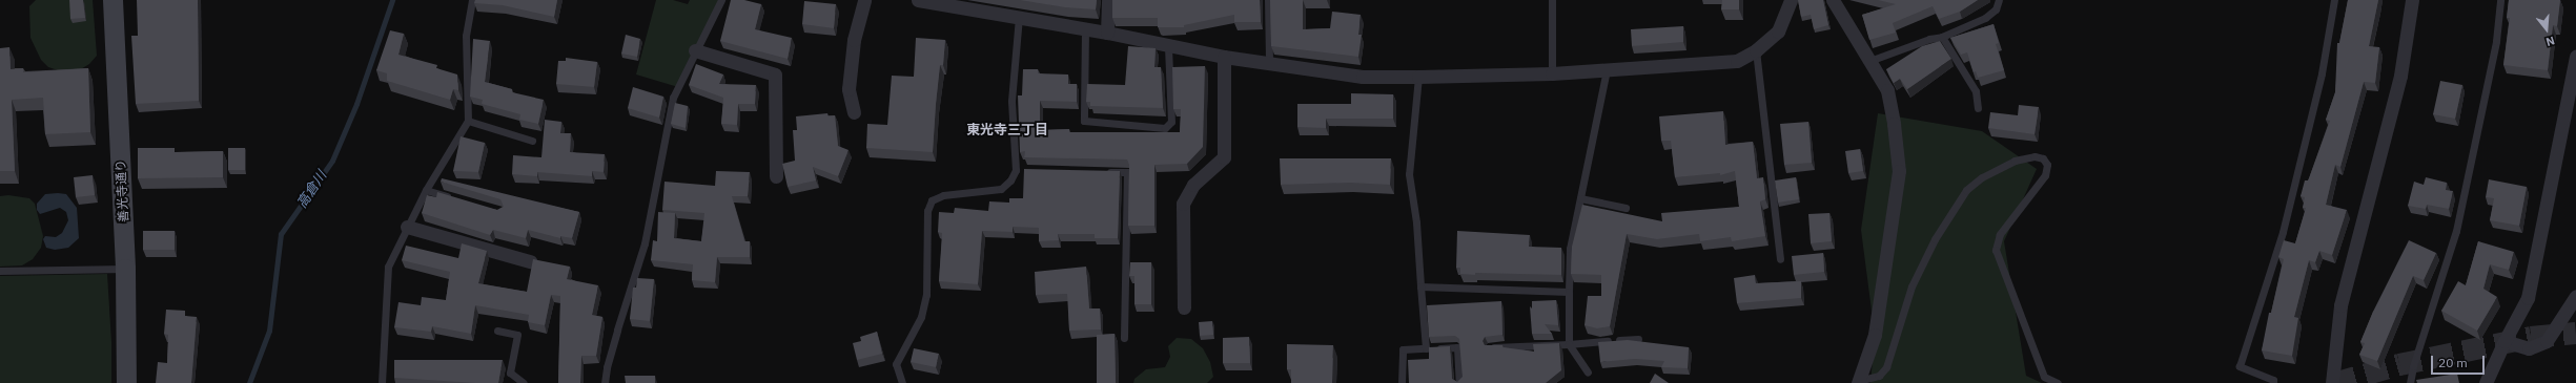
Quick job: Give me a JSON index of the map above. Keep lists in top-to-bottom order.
{
  "streets": {
    "main road": ["善光寺通り"]
  },
  "districts": ["東光寺三丁目"],
  "water": ["高倉川"],
  "scale_bar": "20 m",
  "north": "bottom"
}
